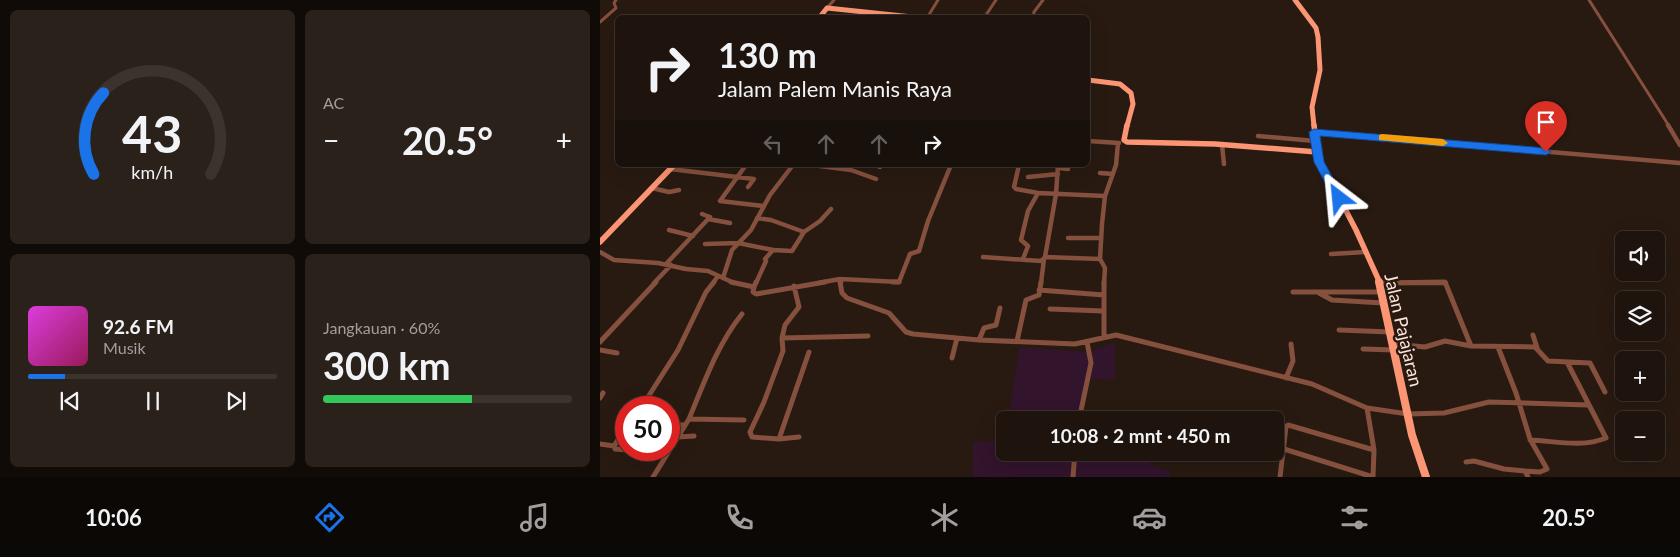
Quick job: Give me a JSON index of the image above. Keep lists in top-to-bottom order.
{
  "streets": {
    "main road": ["Jalan Pajajaran"]
  },
  "page": {
    "tile": [
      "AC",
      ["Jangkauan · 60%", "300 km"]
    ],
    "turn": ["130 m", "Jalam Palem Manis Raya"],
    "heat": ["−", "20.5°", "+"],
    "map_buttons": ["+", "−"],
    "song": ["92.6 FM", "Musik"],
    "limit": "50",
    "trip": "10:08 · 2 mnt · 450 m",
    "tabs": ["10:06", "20.5°"],
    "gauge": ["43", "km/h"]
  }
}
